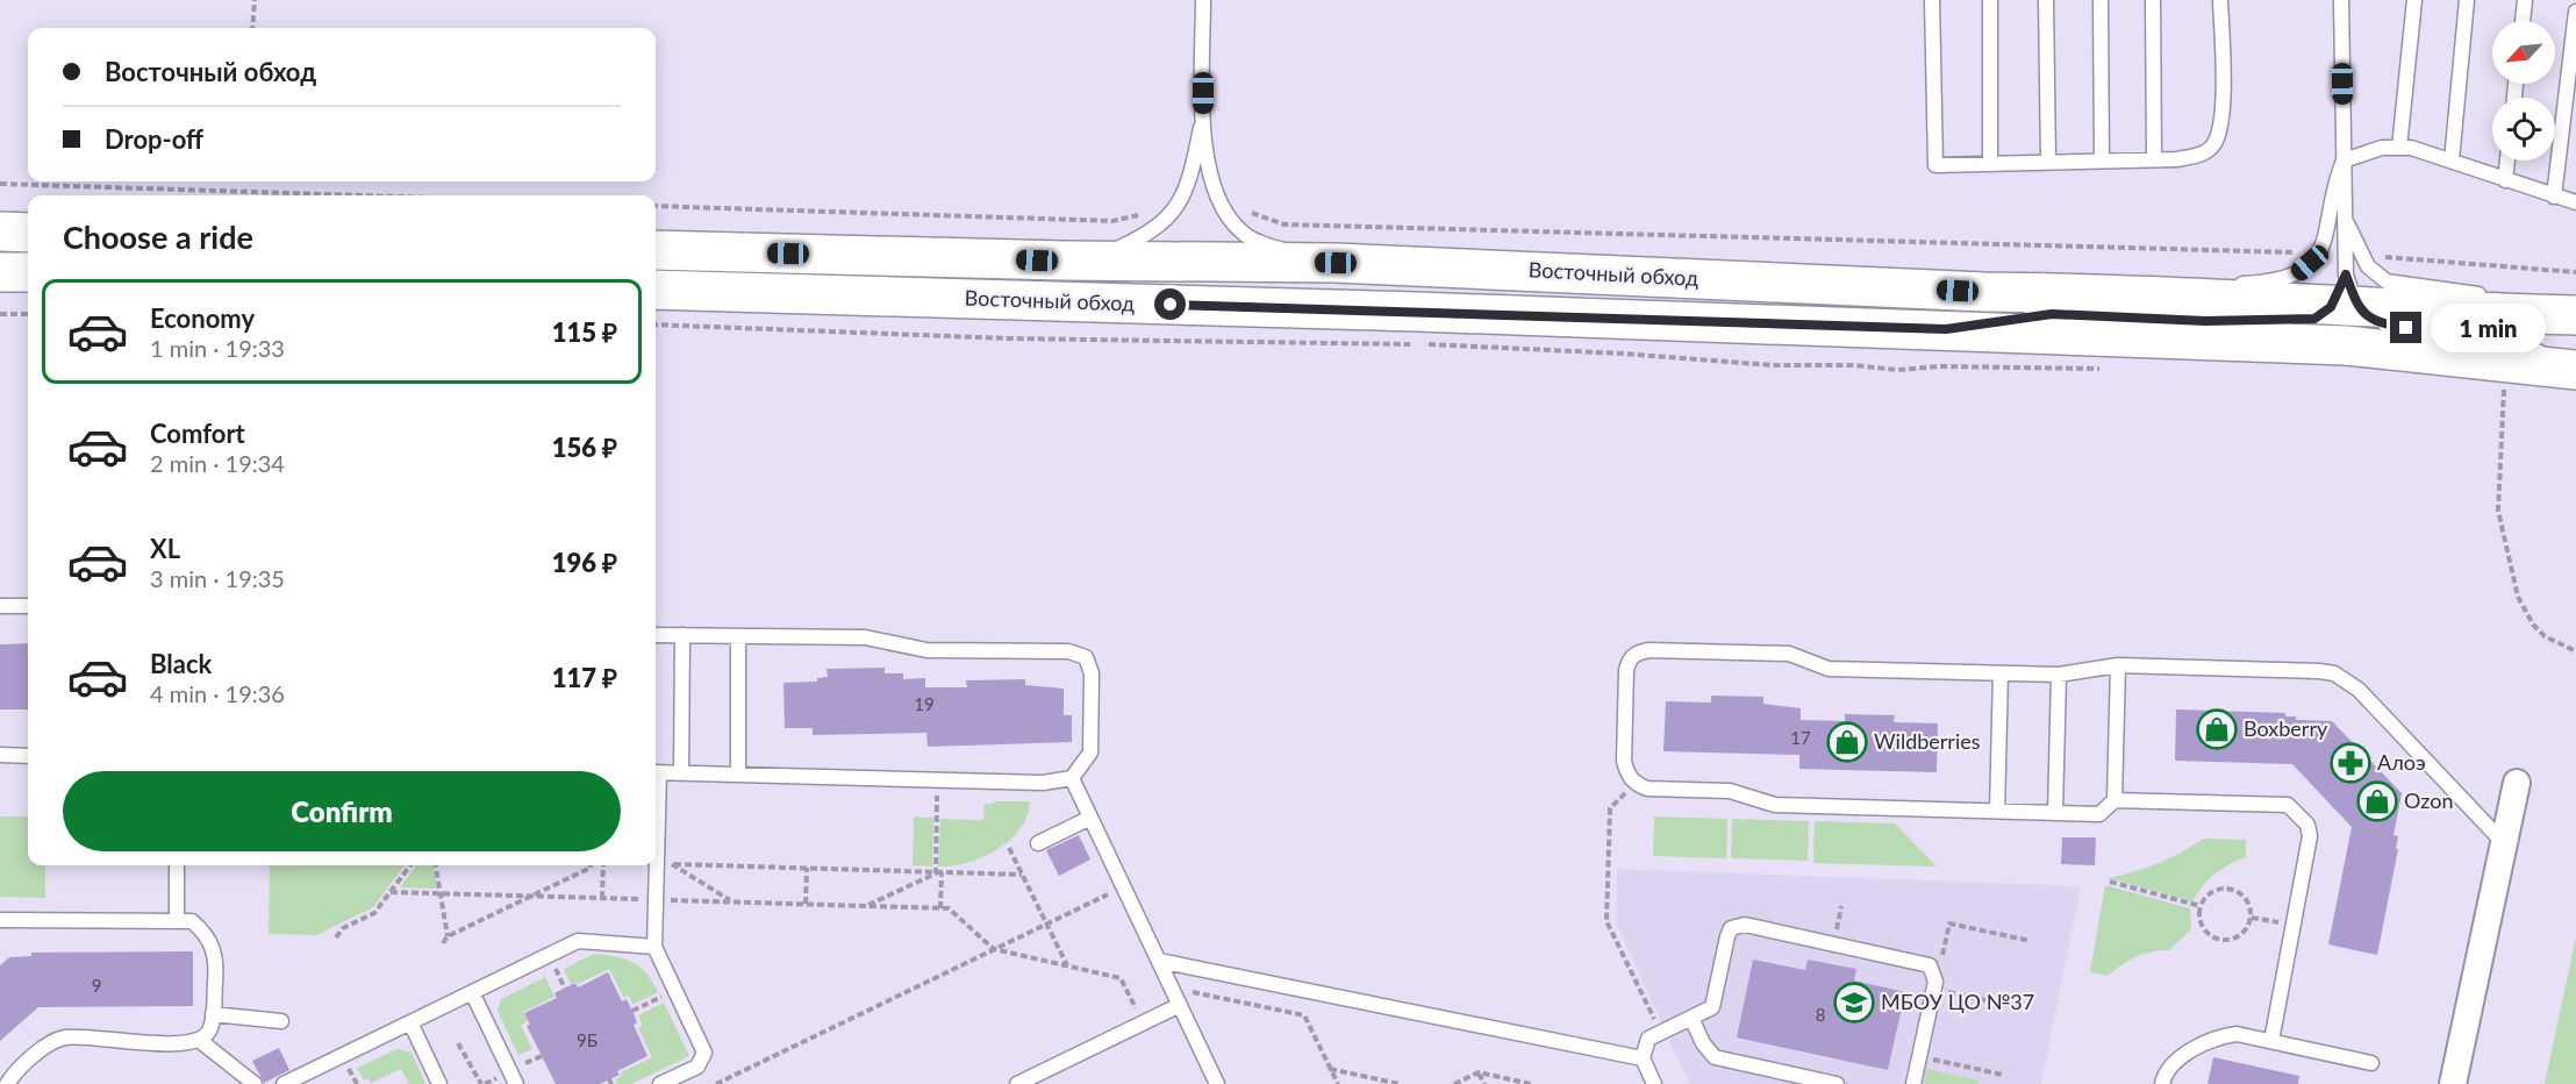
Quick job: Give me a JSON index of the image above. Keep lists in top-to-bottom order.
{
  "streets": {
    "main road": ["Восточный обход"]
  },
  "places": {
    "shop": ["Boxberry", "Wildberries", "Ozon"],
    "pharmacy": ["Алоэ"],
    "school or university": ["МБОУ ЦО №37"]
  },
  "house_numbers": [
    "19",
    "17",
    "9",
    "8",
    "9Б"
  ],
  "north": "bottom left",
  "page": {
    "banner": ["Восточный обход", "Drop-off"],
    "heading": "Choose a ride",
    "list": [
      {
        "name": "Economy",
        "note": "1 min · 19:33",
        "value": "115 ₽"
      },
      {
        "name": "Comfort",
        "note": "2 min · 19:34",
        "value": "156 ₽"
      },
      {
        "name": "XL",
        "note": "3 min · 19:35",
        "value": "196 ₽"
      },
      {
        "name": "Black",
        "note": "4 min · 19:36",
        "value": "117 ₽"
      }
    ],
    "bubble": "1 min",
    "buttons": "Confirm"
  }
}
